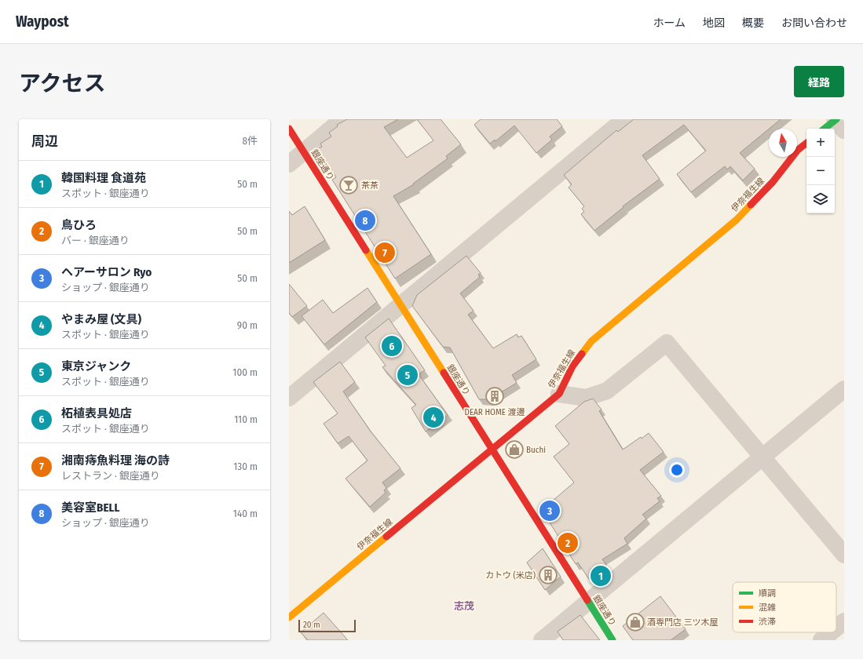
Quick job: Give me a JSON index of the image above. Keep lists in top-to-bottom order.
{
  "streets": {
    "main road": ["銀座通り", "伊奈福生線"]
  },
  "crossings": [
    ["銀座通り", "伊奈福生線"]
  ],
  "districts": ["志茂"],
  "places": {
    "bar": ["茶茶"],
    "building": ["DEAR HOME 渡邊", "カトウ (米店)"],
    "shop": ["Buchi", "酒専門店 三ツ木屋"]
  },
  "legend": ["順調", "混雑", "渋滞"],
  "scale_bar": "20 m",
  "north": "top",
  "page": {
    "header": "Waypost",
    "nav": [
      "ホーム",
      "地図",
      "概要",
      "お問い合わせ"
    ],
    "title": "アクセス",
    "buttons": "経路",
    "heading": ["周辺", "8件"],
    "map_buttons": ["+", "−"],
    "list": [
      {
        "mark": "1",
        "name": "韓国料理 食道苑",
        "note": "スポット · 銀座通り",
        "value": "50 m"
      },
      {
        "mark": "2",
        "name": "鳥ひろ",
        "note": "バー · 銀座通り",
        "value": "50 m"
      },
      {
        "mark": "3",
        "name": "ヘアーサロン Ryo",
        "note": "ショップ · 銀座通り",
        "value": "50 m"
      },
      {
        "mark": "4",
        "name": "やまみ屋 (文具)",
        "note": "スポット · 銀座通り",
        "value": "90 m"
      },
      {
        "mark": "5",
        "name": "東京ジャンク",
        "note": "スポット · 銀座通り",
        "value": "100 m"
      },
      {
        "mark": "6",
        "name": "柘植表具処店",
        "note": "スポット · 銀座通り",
        "value": "110 m"
      },
      {
        "mark": "7",
        "name": "湘南痔魚料理 海の詩",
        "note": "レストラン · 銀座通り",
        "value": "130 m"
      },
      {
        "mark": "8",
        "name": "美容室BELL",
        "note": "ショップ · 銀座通り",
        "value": "140 m"
      }
    ],
    "pins": [
      "8",
      "7",
      "6",
      "5",
      "4",
      "3",
      "2",
      "1"
    ],
    "scale": "20 m"
  }
}
